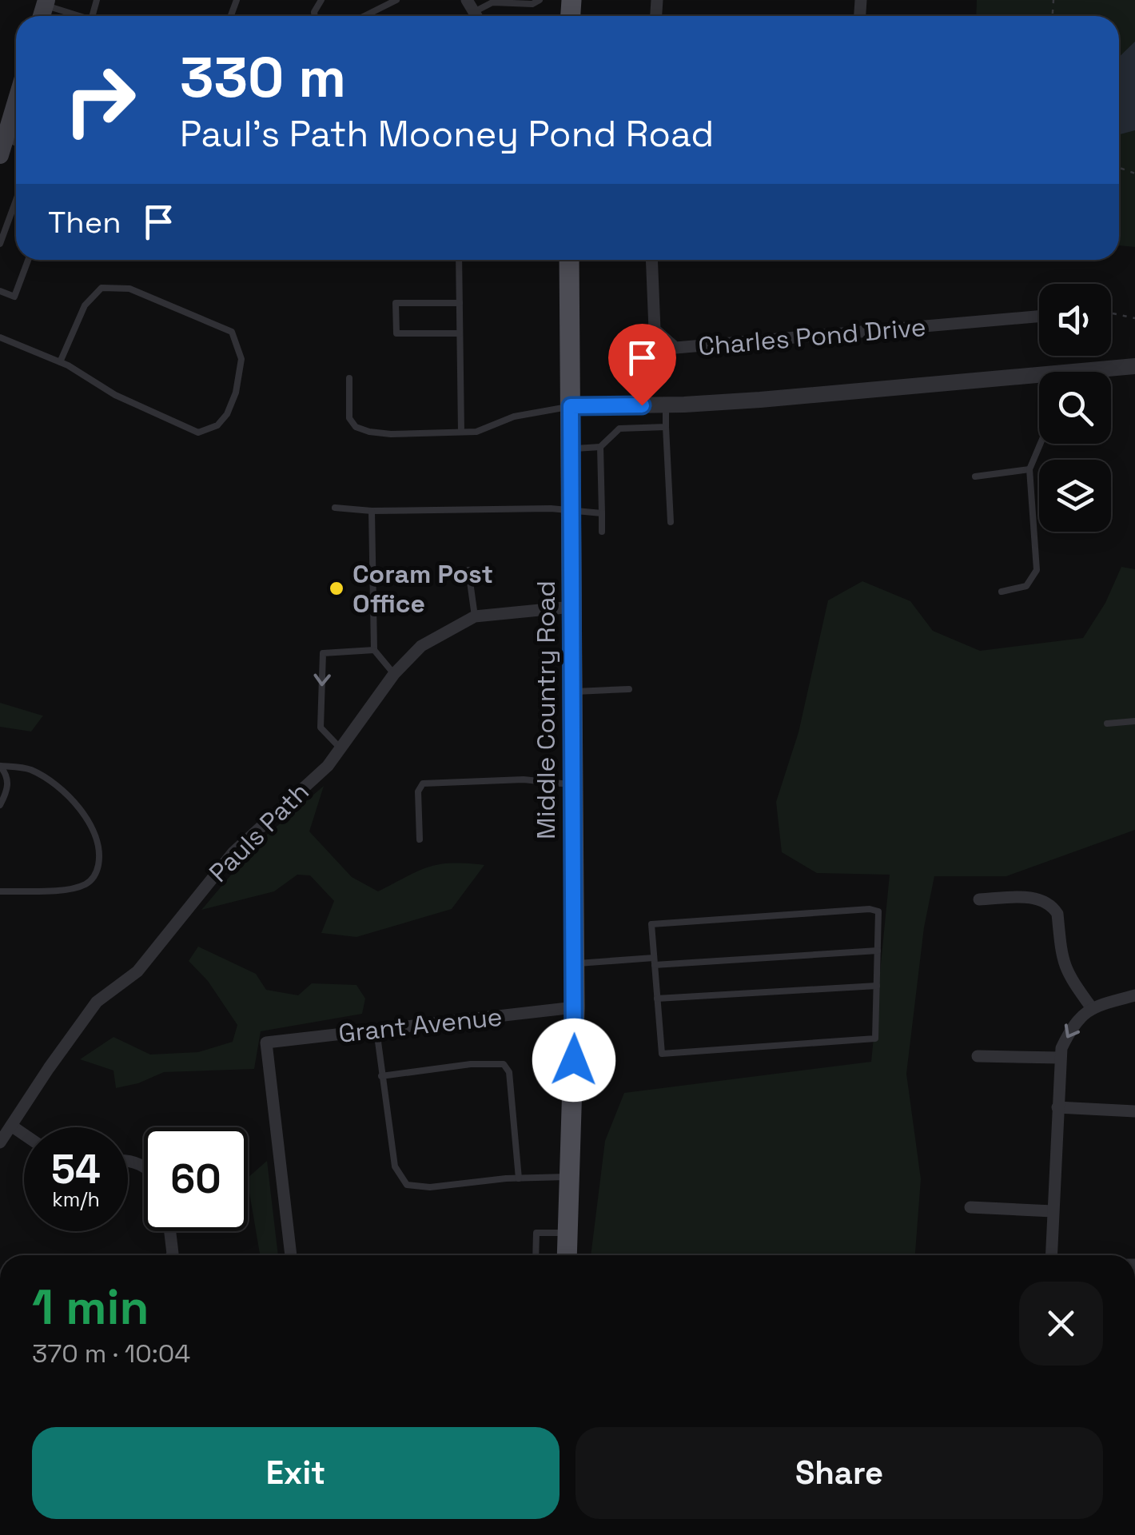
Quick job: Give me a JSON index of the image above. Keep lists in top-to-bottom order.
{
  "streets": {
    "main road": ["Middle Country Road"],
    "street": ["Charles Pond Drive", "Pauls Path", "Grant Avenue"]
  },
  "crossings": [
    ["Middle Country Road", "Pauls Path"],
    ["Middle Country Road", "Grant Avenue"]
  ],
  "places": ["Coram Post Office"],
  "page": {
    "turn": ["330 m", "Paul's Path Mooney Pond Road"],
    "then": "Then",
    "speed": "54 km/h",
    "limit": "60",
    "heading": ["1 min", "370 m · 10:04"],
    "buttons": ["Exit", "Share"]
  }
}
